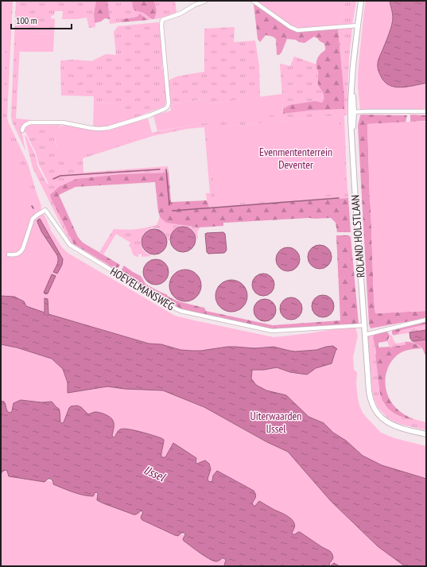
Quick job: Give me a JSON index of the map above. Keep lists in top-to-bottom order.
{
  "streets": {
    "street": ["ROLAND HOLSTLAAN", "HOEVELMANSWEG"]
  },
  "crossings": [
    ["ROLAND HOLSTLAAN", "HOEVELMANSWEG"]
  ],
  "water": ["IJssel"],
  "parks": ["Evenmententerrein Deventer", "Uiterwaarden IJssel"],
  "scale_bar": "100 m"
}
